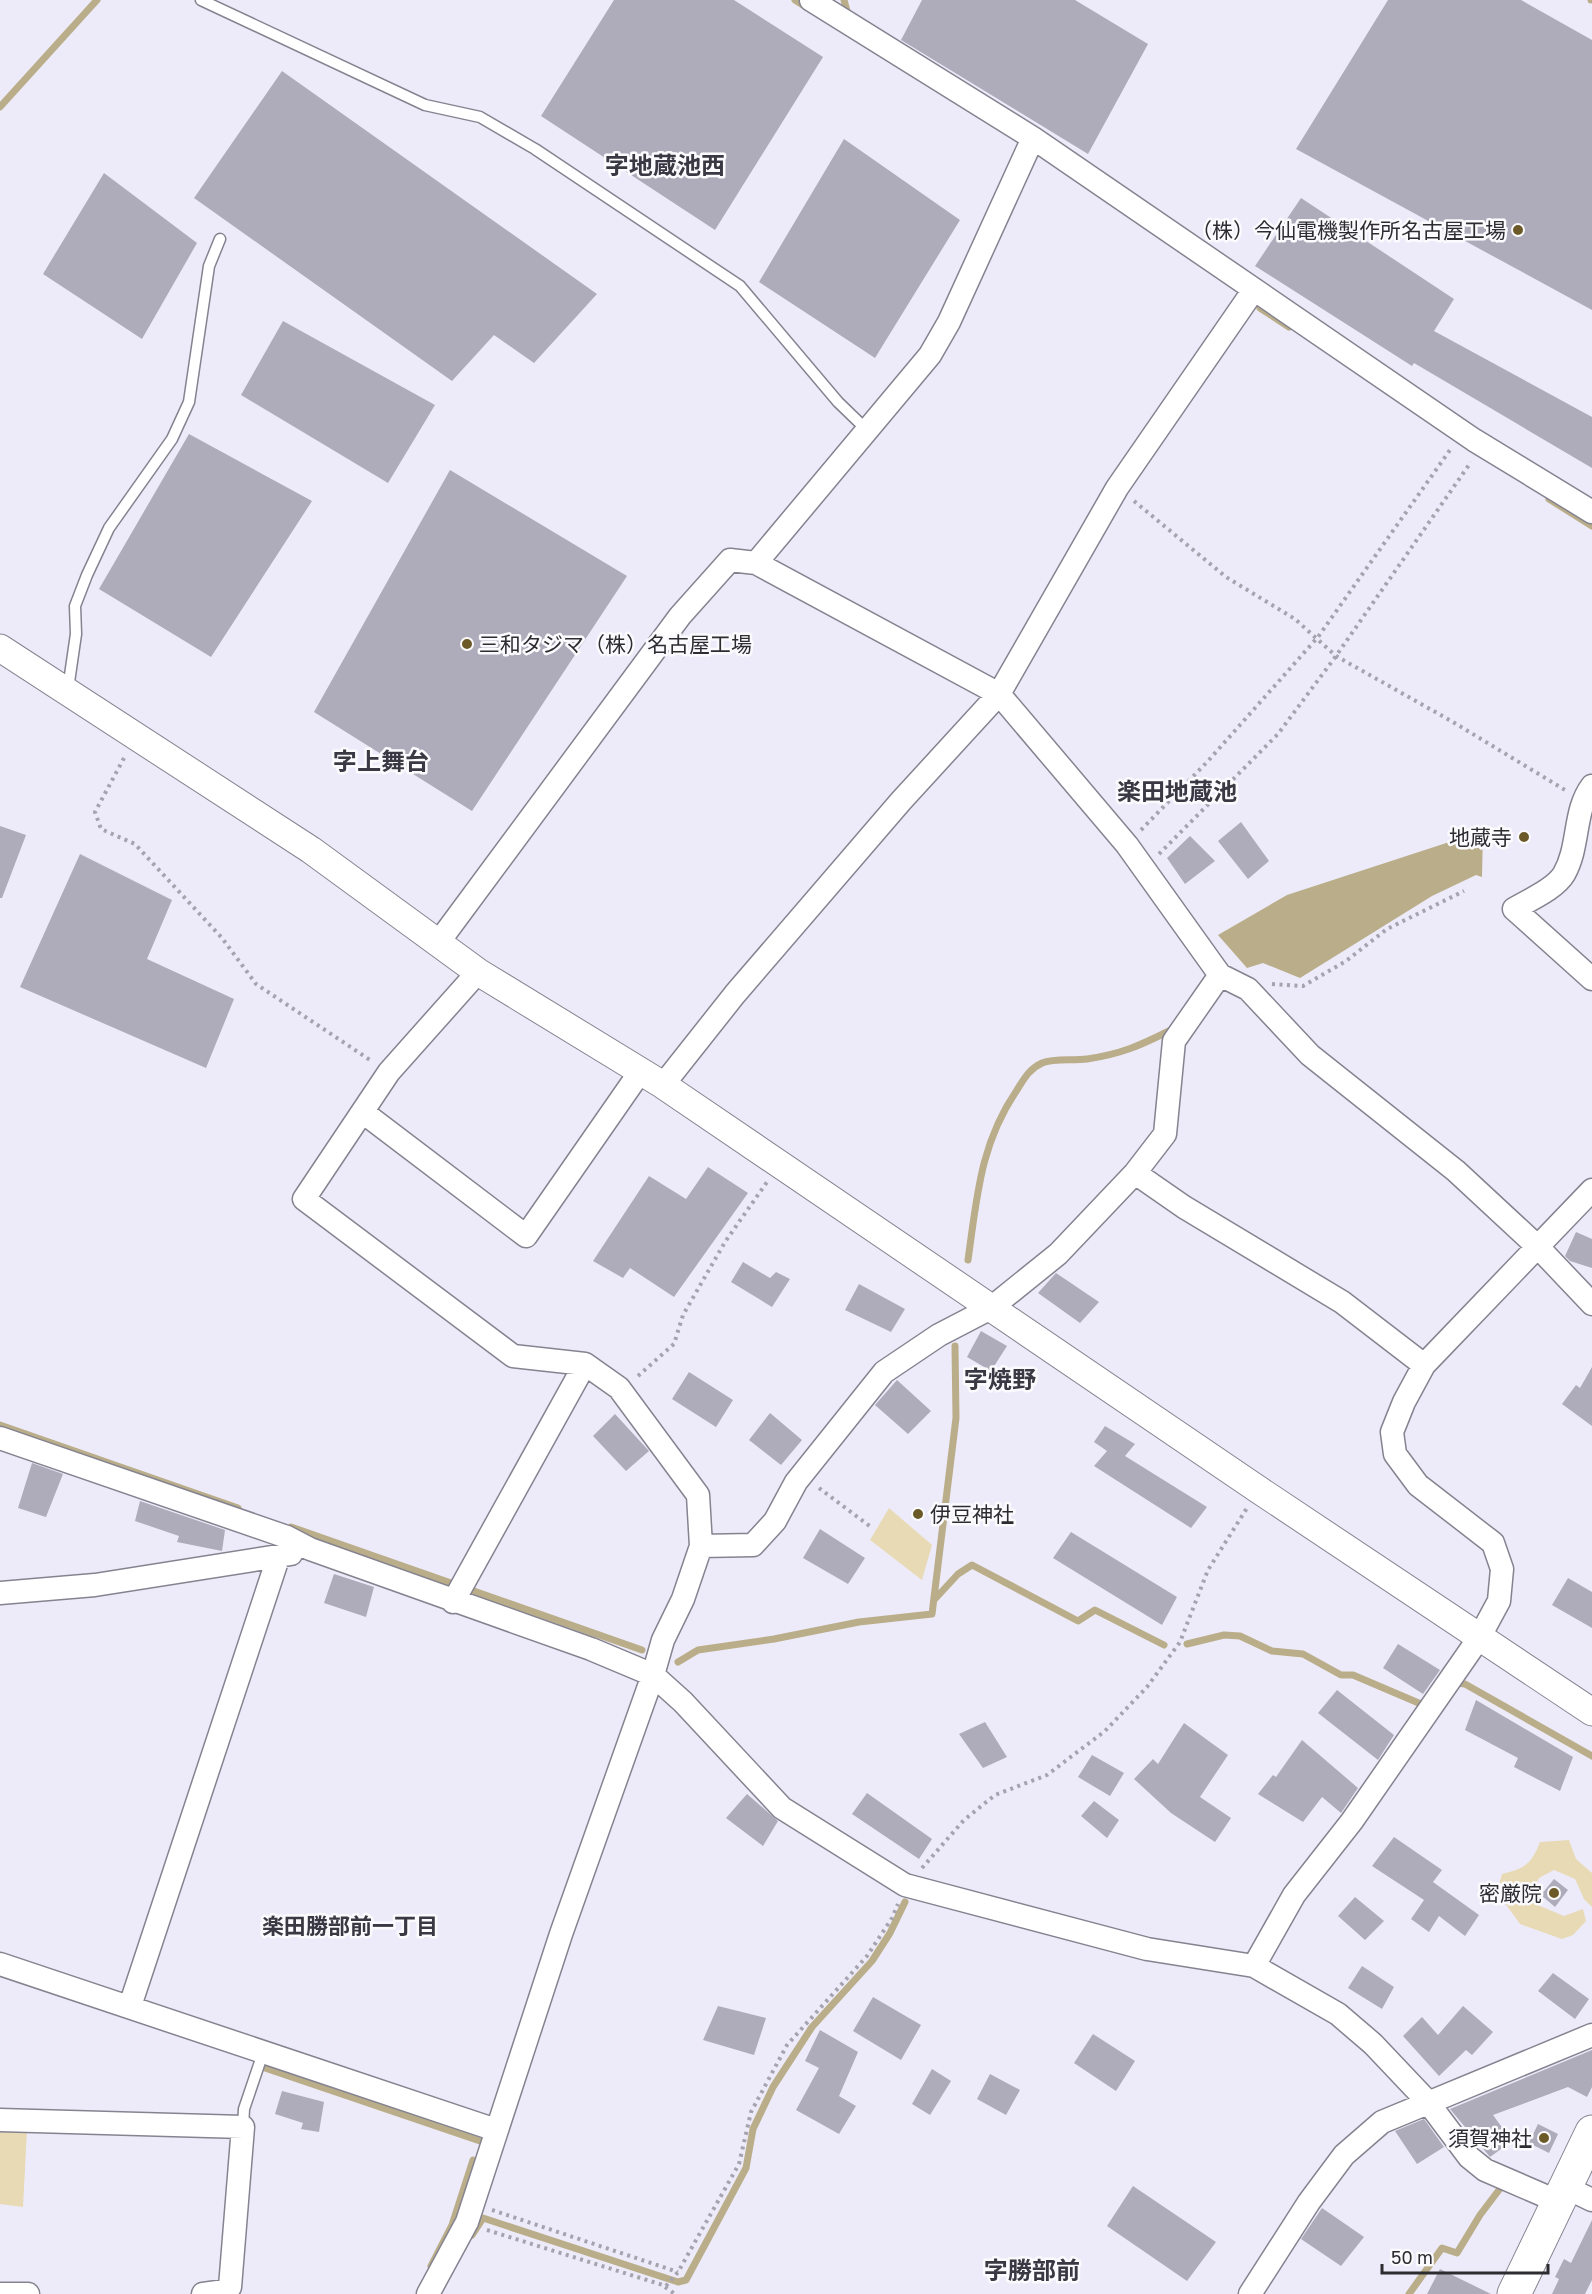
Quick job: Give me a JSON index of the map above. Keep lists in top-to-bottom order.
{
  "districts": [
    "字地蔵池西",
    "字上舞台",
    "楽田地蔵池",
    "字焼野",
    "楽田勝部前一丁目",
    "字勝部前"
  ],
  "places": [
    "（株）今仙電機製作所名古屋工場",
    "三和タジマ（株）名古屋工場",
    "地蔵寺",
    "伊豆神社",
    "密厳院",
    "須賀神社"
  ],
  "scale_bar": "50 m"
}
